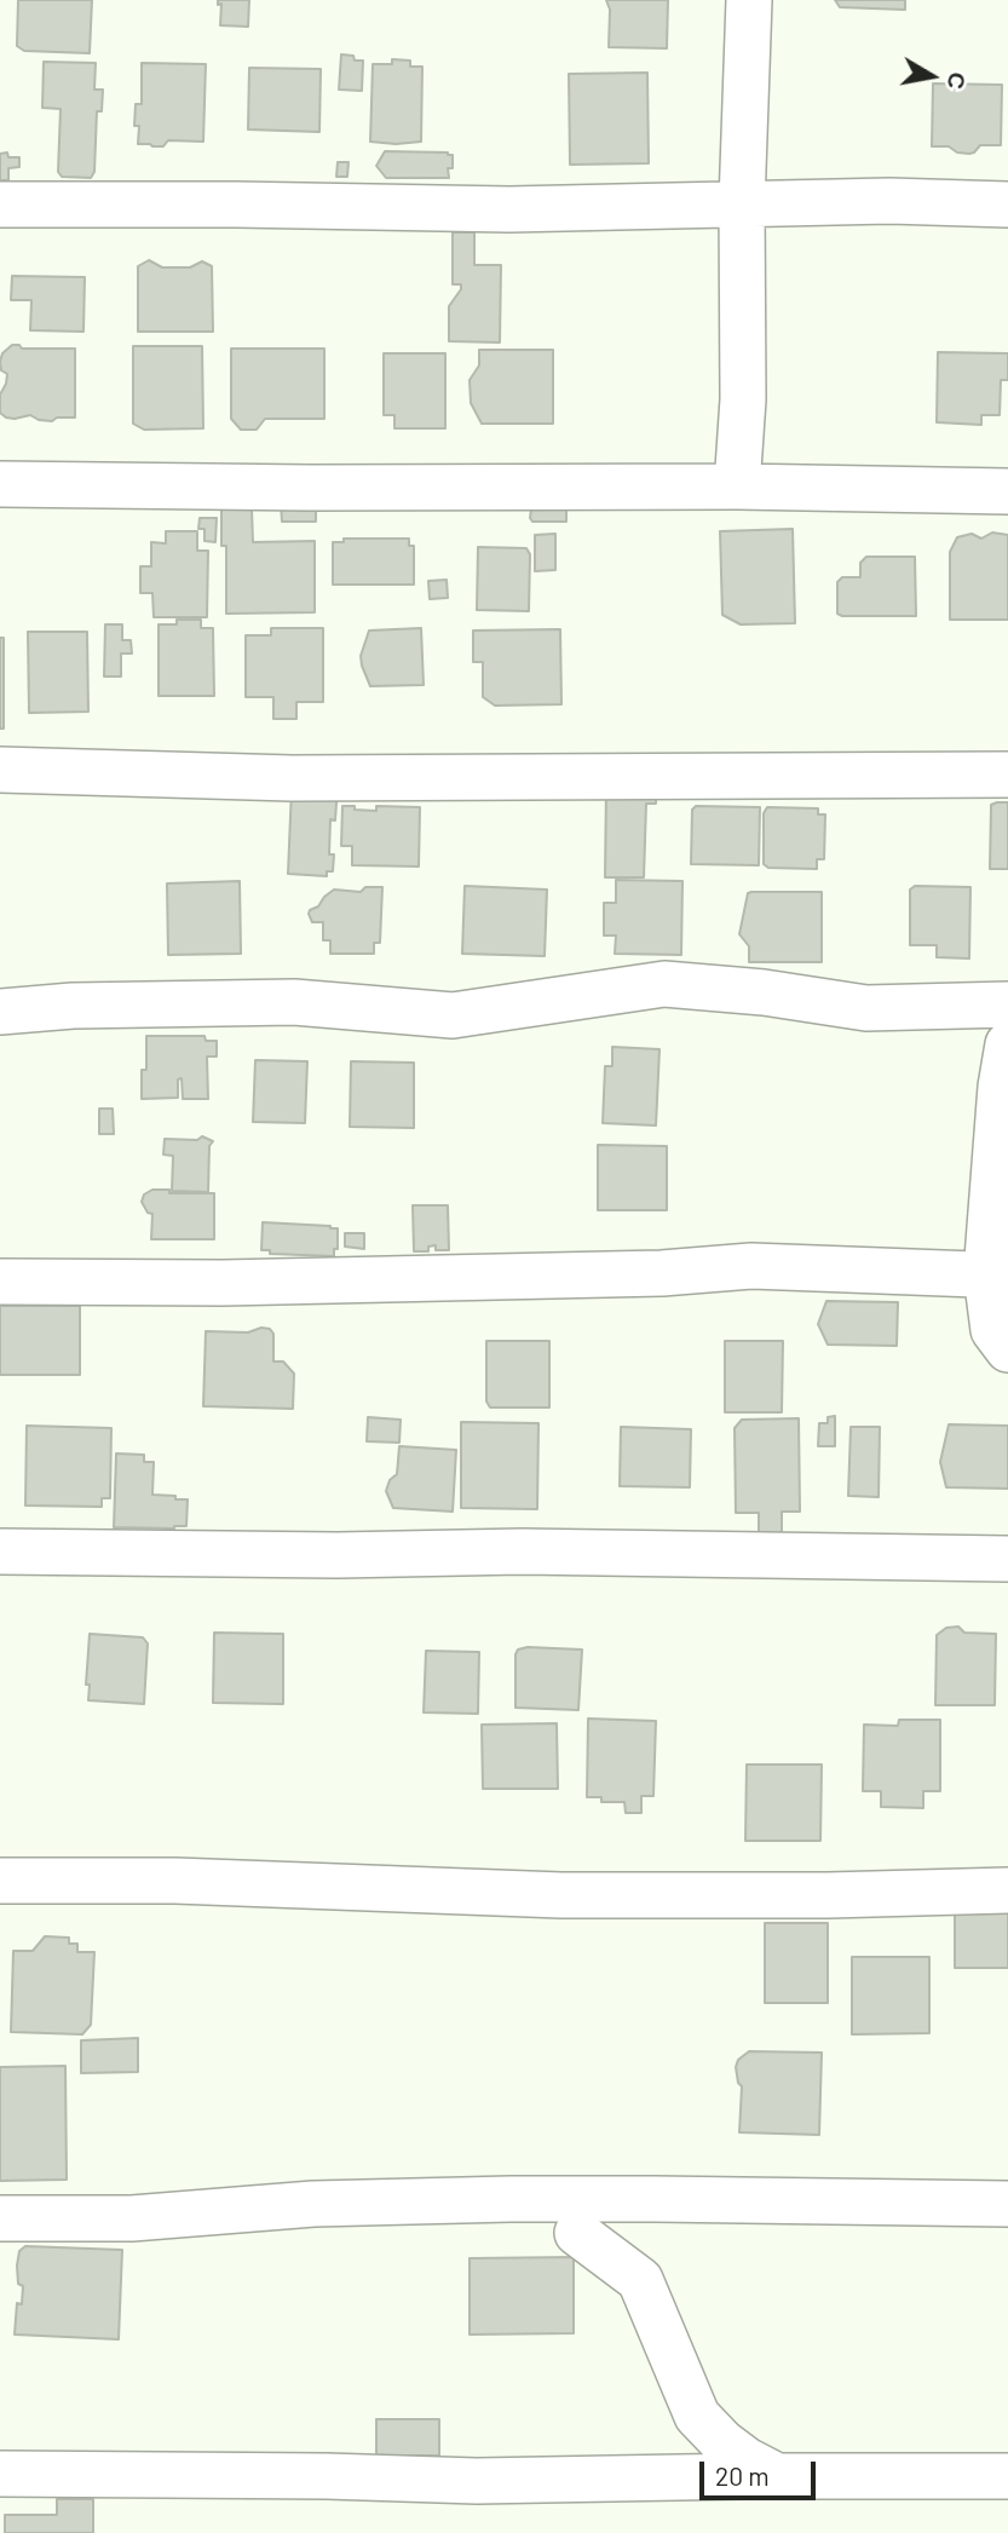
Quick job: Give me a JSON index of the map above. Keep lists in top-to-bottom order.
{
  "scale_bar": "20 m",
  "north": "right"
}
